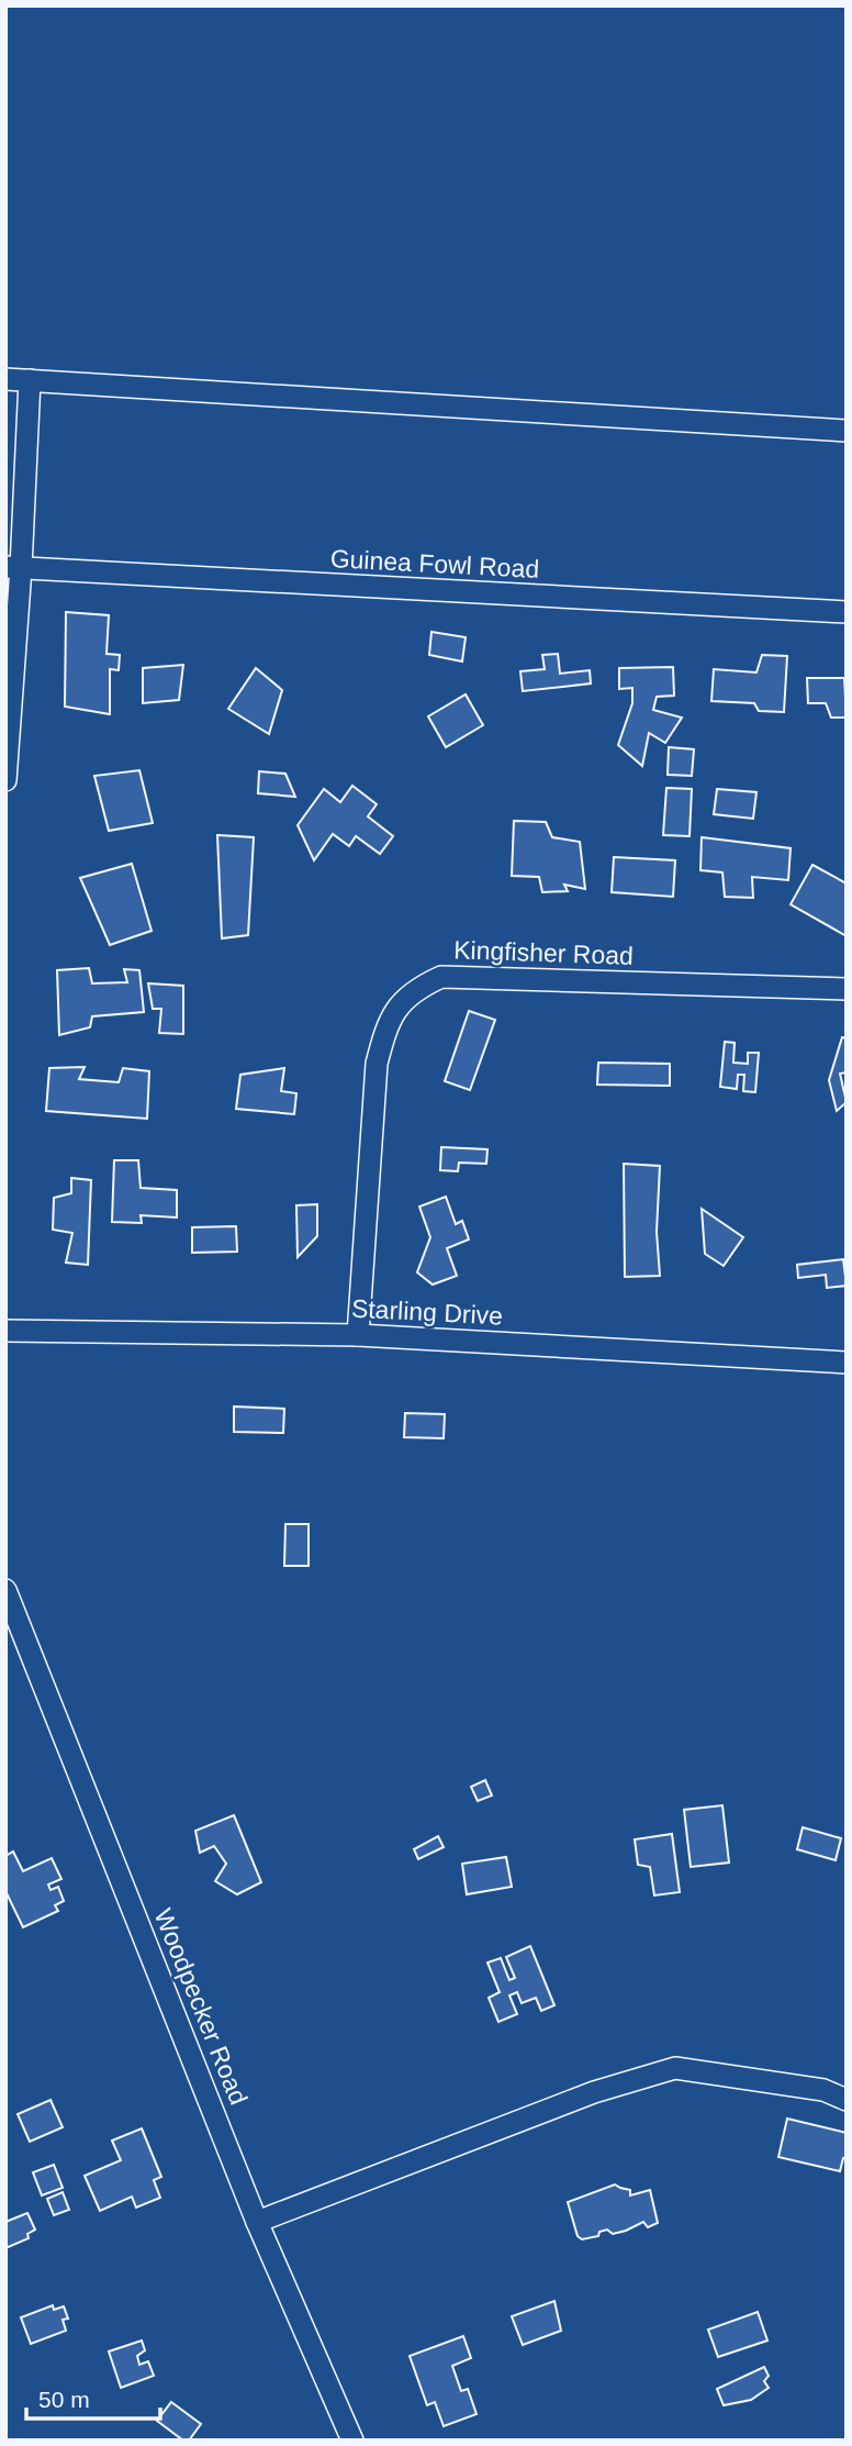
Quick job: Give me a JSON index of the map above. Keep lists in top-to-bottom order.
{
  "streets": {
    "street": [
      "Guinea Fowl Road",
      "Kingfisher Road",
      "Starling Drive",
      "Woodpecker Road"
    ]
  },
  "crossings": [
    ["Kingfisher Road", "Starling Drive"]
  ],
  "scale_bar": "50 m"
}
